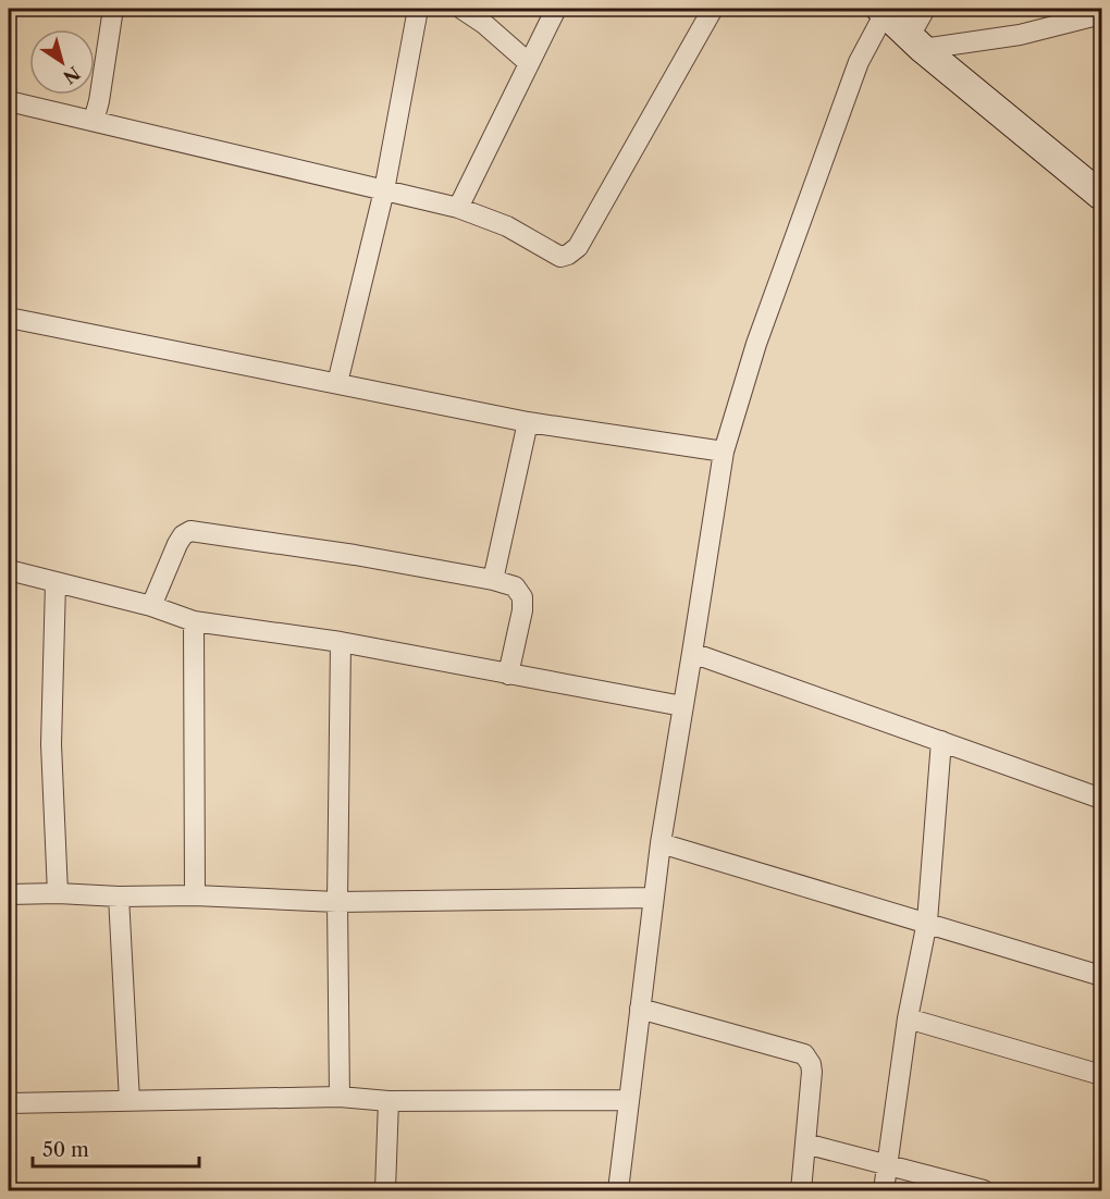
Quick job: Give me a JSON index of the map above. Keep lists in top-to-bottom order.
{
  "scale_bar": "50 m",
  "north": "bottom right"
}
